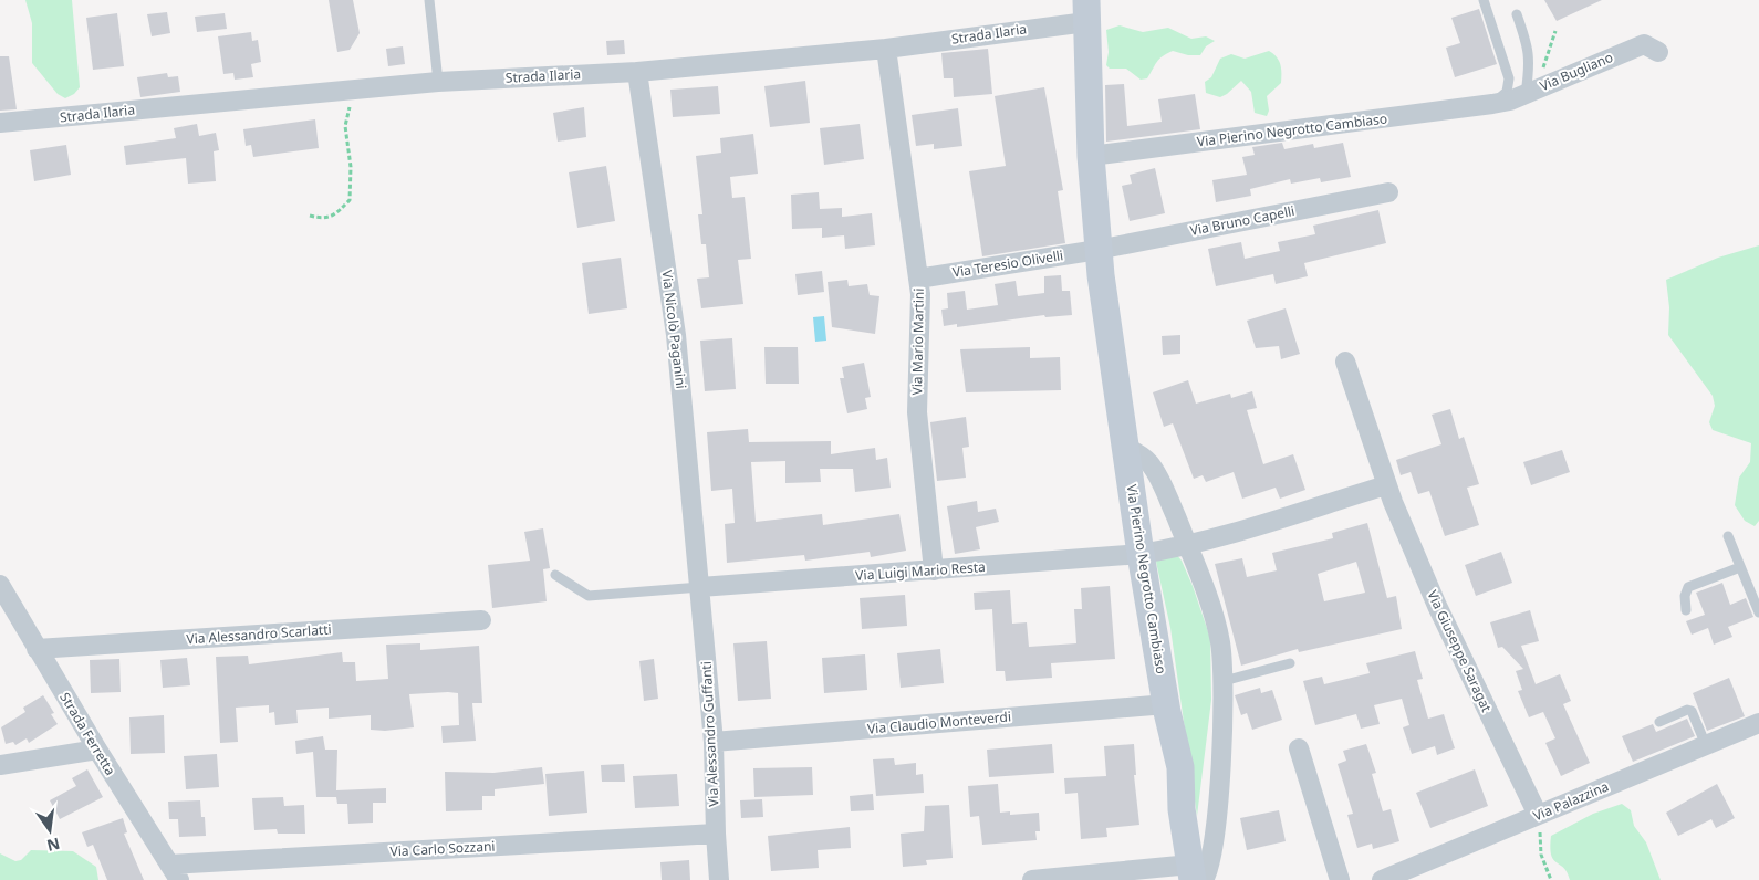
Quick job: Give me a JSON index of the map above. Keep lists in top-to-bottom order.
{
  "streets": {
    "street": [
      "Strada Ilaria",
      "Via Bugliano",
      "Via Pierino Negrotto Cambiaso",
      "Via Bruno Capelli",
      "Via Teresio Olivelli",
      "Via Nicolò Paganini",
      "Via Mario Martini",
      "Via Luigi Mario Resta",
      "Via Alessandro Scarlatti",
      "Via Giuseppe Saragat",
      "Via Claudio Monteverdi",
      "Strada Ferretta",
      "Via Alessandro Guffanti",
      "Via Palazzina",
      "Via Carlo Sozzani"
    ]
  },
  "crossings": [
    ["Strada Ilaria", "Via Pierino Negrotto Cambiaso"],
    ["Strada Ilaria", "Via Nicolò Paganini"],
    ["Strada Ilaria", "Via Mario Martini"],
    ["Via Bugliano", "Via Pierino Negrotto Cambiaso"],
    ["Via Pierino Negrotto Cambiaso", "Via Bruno Capelli"],
    ["Via Pierino Negrotto Cambiaso", "Via Teresio Olivelli"],
    ["Via Pierino Negrotto Cambiaso", "Via Luigi Mario Resta"],
    ["Via Pierino Negrotto Cambiaso", "Via Claudio Monteverdi"],
    ["Via Bruno Capelli", "Via Teresio Olivelli"],
    ["Via Teresio Olivelli", "Via Mario Martini"],
    ["Via Nicolò Paganini", "Via Luigi Mario Resta"],
    ["Via Nicolò Paganini", "Via Alessandro Guffanti"],
    ["Via Mario Martini", "Via Luigi Mario Resta"],
    ["Via Luigi Mario Resta", "Via Alessandro Guffanti"],
    ["Via Alessandro Scarlatti", "Strada Ferretta"],
    ["Via Giuseppe Saragat", "Via Palazzina"],
    ["Via Claudio Monteverdi", "Via Alessandro Guffanti"],
    ["Strada Ferretta", "Via Carlo Sozzani"],
    ["Via Alessandro Guffanti", "Via Carlo Sozzani"]
  ],
  "north": "bottom"
}
